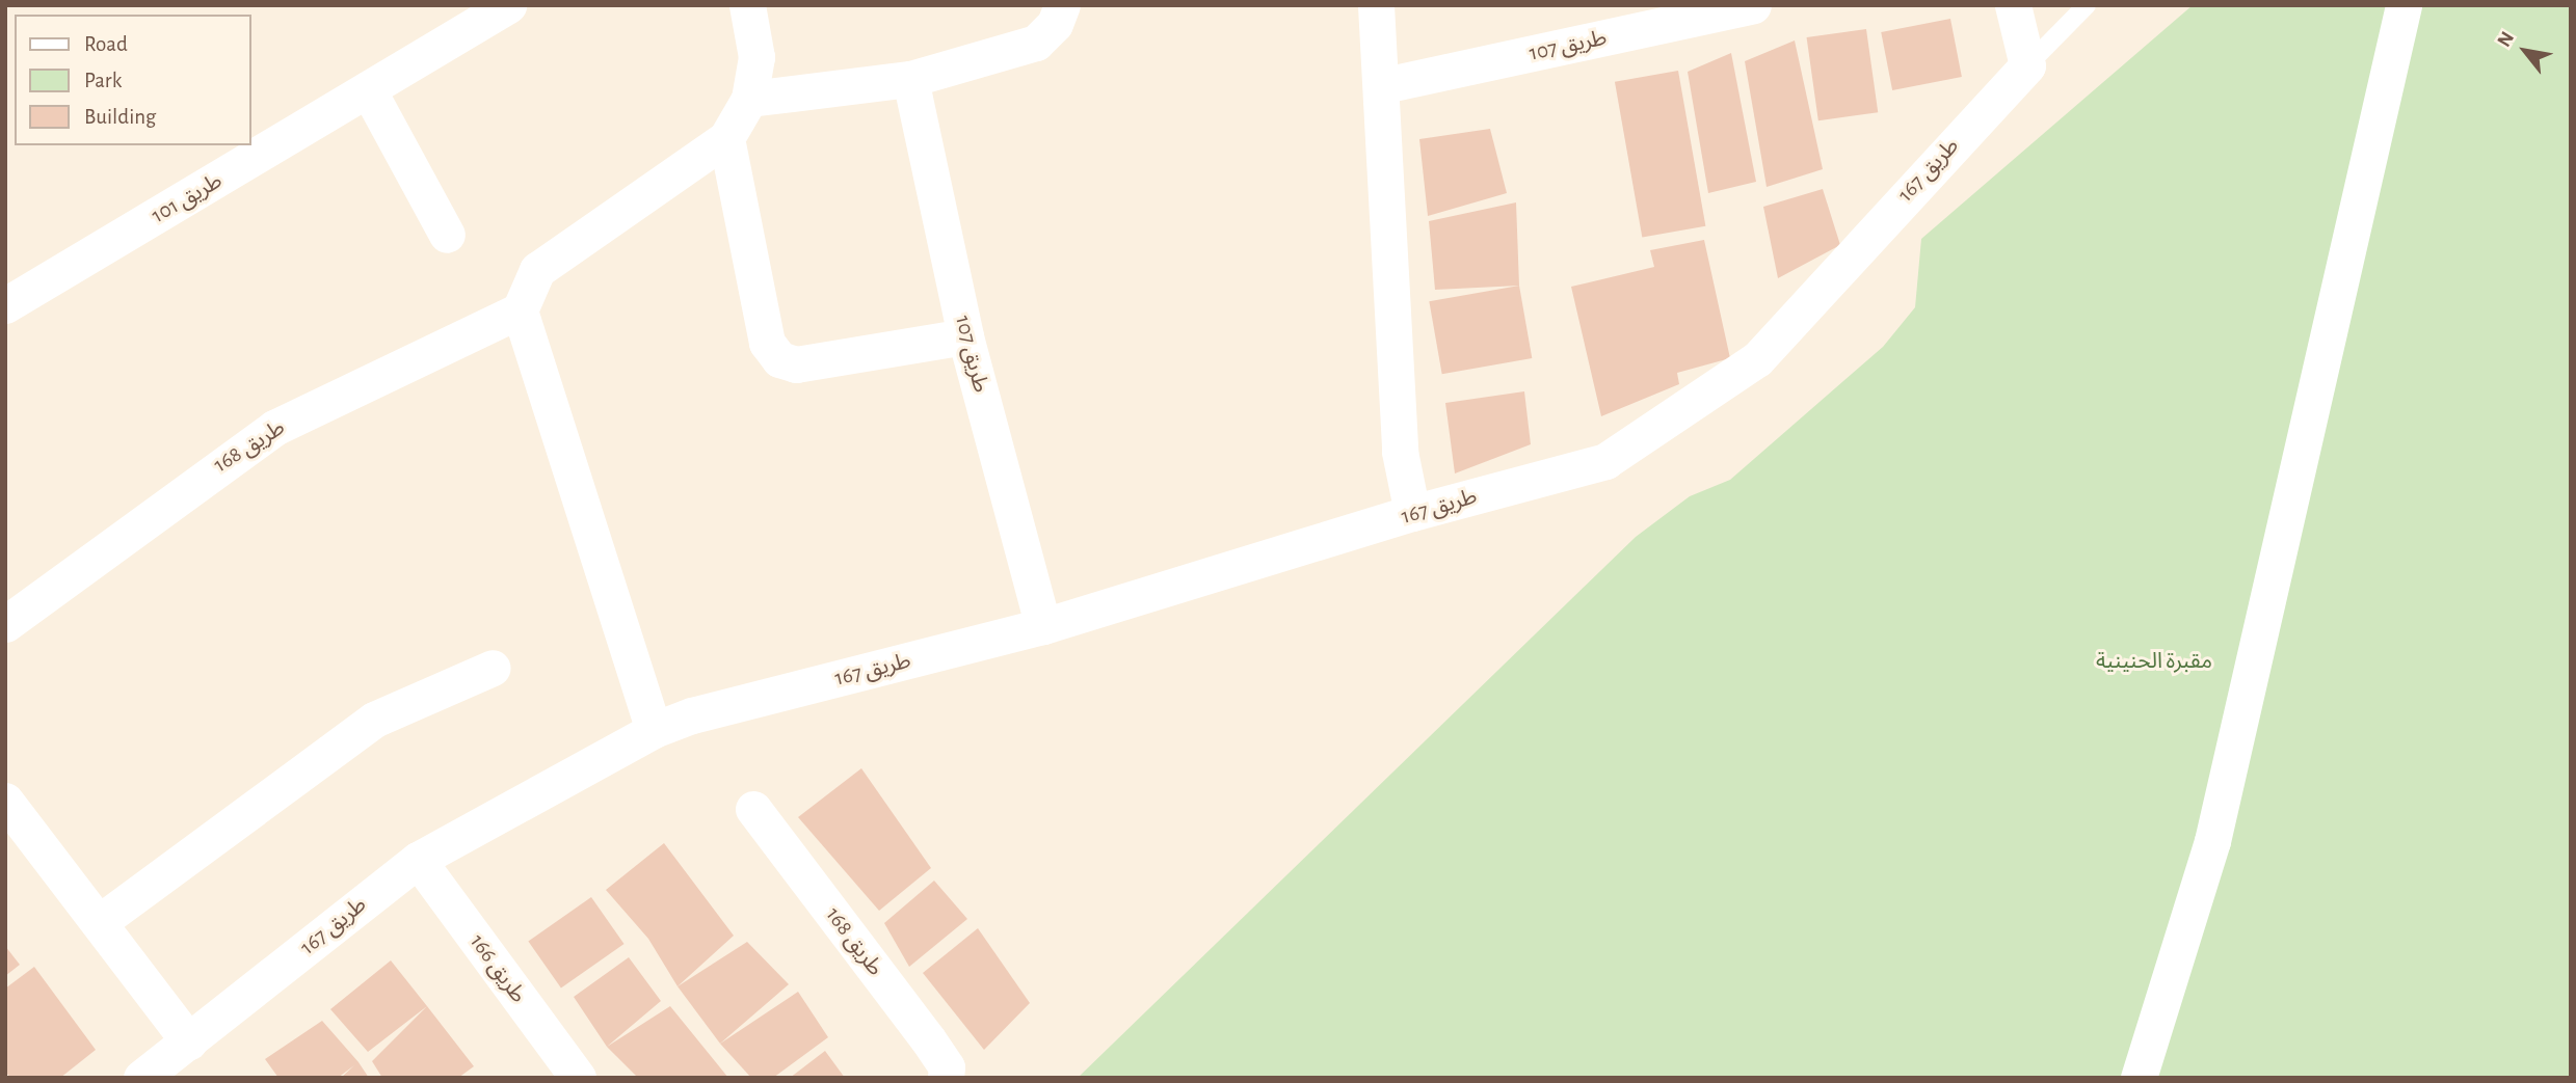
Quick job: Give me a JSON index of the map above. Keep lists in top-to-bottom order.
{
  "streets": {
    "street": [
      "طريق 107",
      "طريق 167",
      "طريق 101",
      "طريق 168",
      "طريق 166"
    ]
  },
  "crossings": [
    ["طريق 107", "طريق 167"],
    ["طريق 167", "طريق 166"]
  ],
  "parks": ["مقبرة الحنينية"],
  "legend": ["Road", "Park", "Building"],
  "north": "top left"
}
